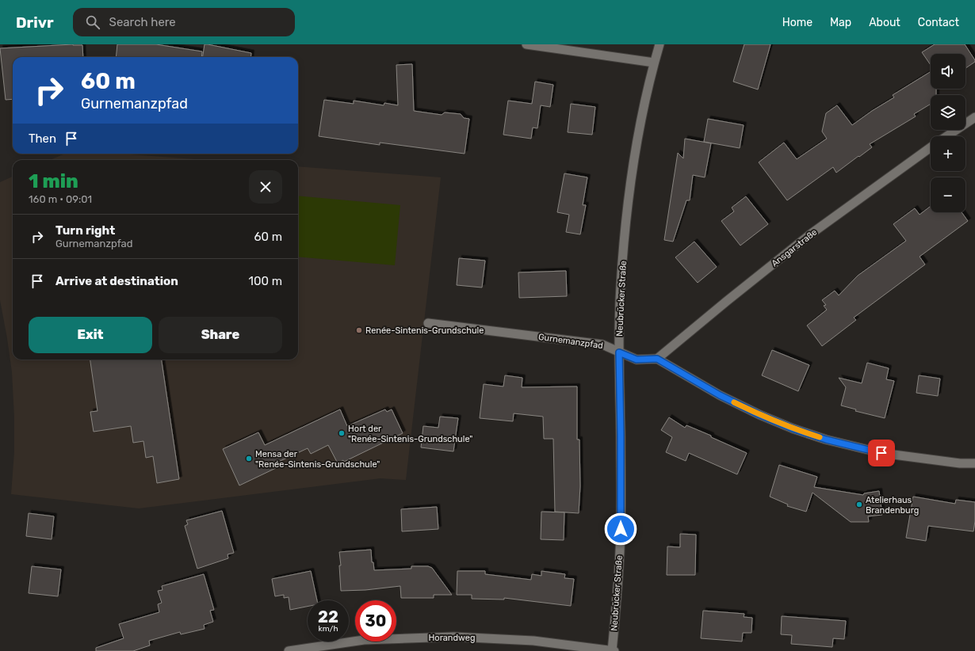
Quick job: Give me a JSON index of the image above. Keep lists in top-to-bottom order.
{
  "streets": {
    "street": [
      "Ansgarstraße",
      "Neubrücker Straße",
      "Gurnemanzpfad",
      "Horandweg"
    ]
  },
  "crossings": [
    ["Ansgarstraße", "Gurnemanzpfad"],
    ["Neubrücker Straße", "Gurnemanzpfad"],
    ["Neubrücker Straße", "Horandweg"]
  ],
  "places": [
    "Renée-Sintenis-Grundschule",
    "Hort der \"Renée-Sintenis-Grundschule\"",
    "Mensa der \"Renée-Sintenis-Grundschule\"",
    "Atelierhaus Brandenburg"
  ],
  "page": {
    "header": "Drivr",
    "search": "Search here",
    "nav": [
      "Home",
      "Map",
      "About",
      "Contact"
    ],
    "map_buttons": ["+", "−"],
    "turn": ["60 m", "Gurnemanzpfad"],
    "then": "Then",
    "heading": ["1 min", "160 m · 09:01"],
    "list": [
      {
        "name": "Turn right",
        "note": "Gurnemanzpfad",
        "value": "60 m"
      },
      {
        "name": "Arrive at destination",
        "value": "100 m"
      }
    ],
    "buttons": ["Exit", "Share"],
    "speed": "22 km/h",
    "limit": "30"
  }
}
